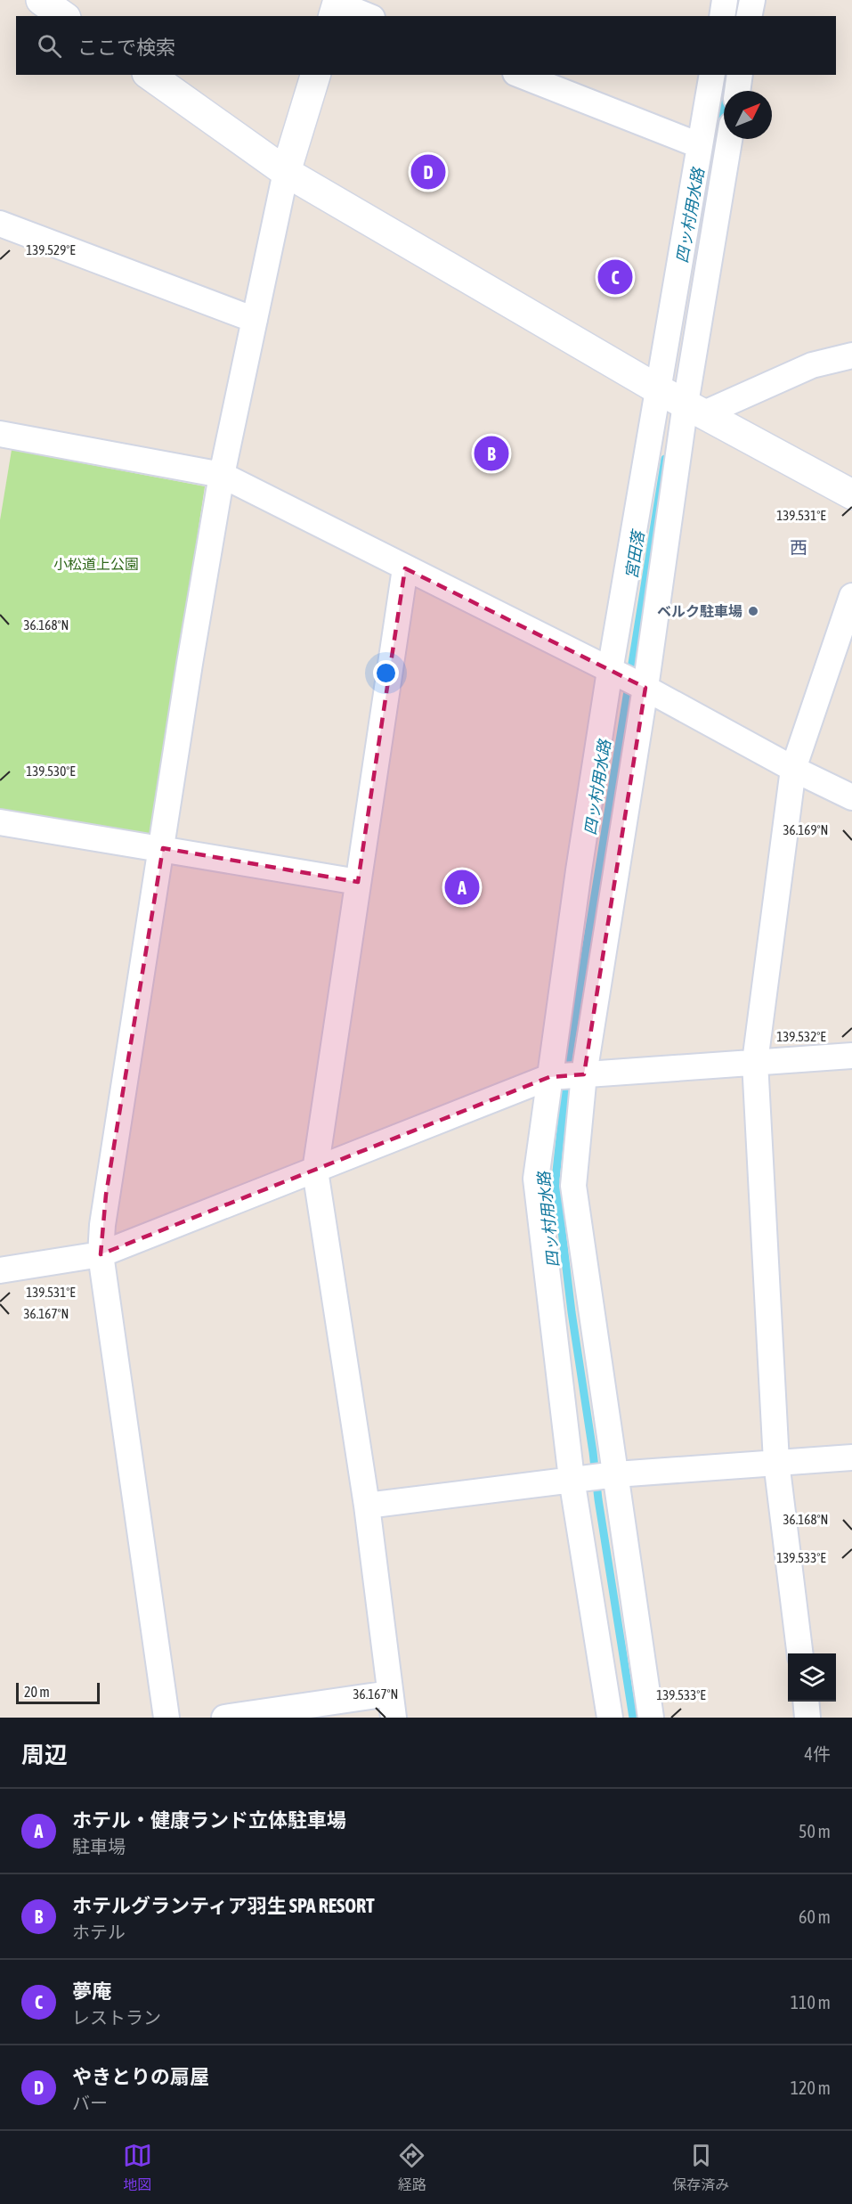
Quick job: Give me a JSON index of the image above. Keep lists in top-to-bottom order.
{
  "districts": ["西"],
  "water": ["四ッ村用水路", "宮田落"],
  "parks": ["小松道上公園"],
  "places": ["ベルク駐車場"],
  "scale_bar": "20 m",
  "north": "top right",
  "page": {
    "search": "ここで検索",
    "pins": [
      "D",
      "C",
      "B",
      "A"
    ],
    "scale": "20 m",
    "heading": ["周辺", "4件"],
    "list": [
      {
        "mark": "A",
        "name": "ホテル・健康ランド立体駐車場",
        "note": "駐車場",
        "value": "50 m"
      },
      {
        "mark": "B",
        "name": "ホテルグランティア羽生 SPA RESORT",
        "note": "ホテル",
        "value": "60 m"
      },
      {
        "mark": "C",
        "name": "夢庵",
        "note": "レストラン",
        "value": "110 m"
      },
      {
        "mark": "D",
        "name": "やきとりの扇屋",
        "note": "バー",
        "value": "120 m"
      }
    ],
    "nav": ["地図", "経路", "保存済み"]
  },
  "coordinates": [
    "139.529°E",
    "139.531°E",
    "36.168°N",
    "139.530°E",
    "36.169°N",
    "139.532°E",
    "36.167°N",
    "139.533°E"
  ]
}
